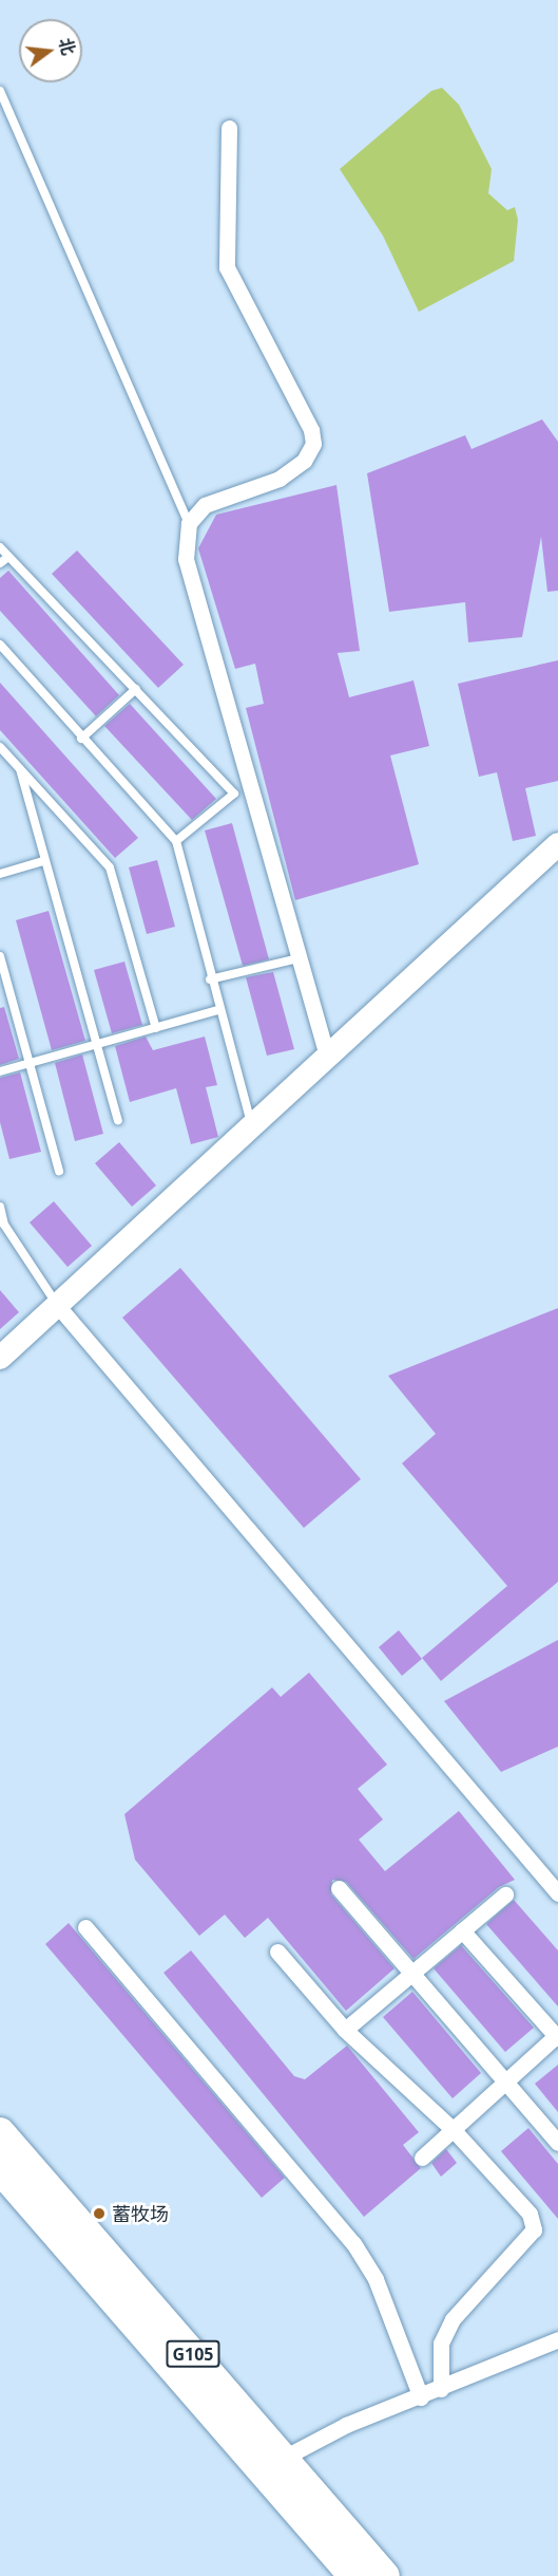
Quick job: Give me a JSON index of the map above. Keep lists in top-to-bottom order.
{
  "streets": {
    "highway": ["G105"]
  },
  "places": ["蓄牧场"],
  "north": "right"
}
